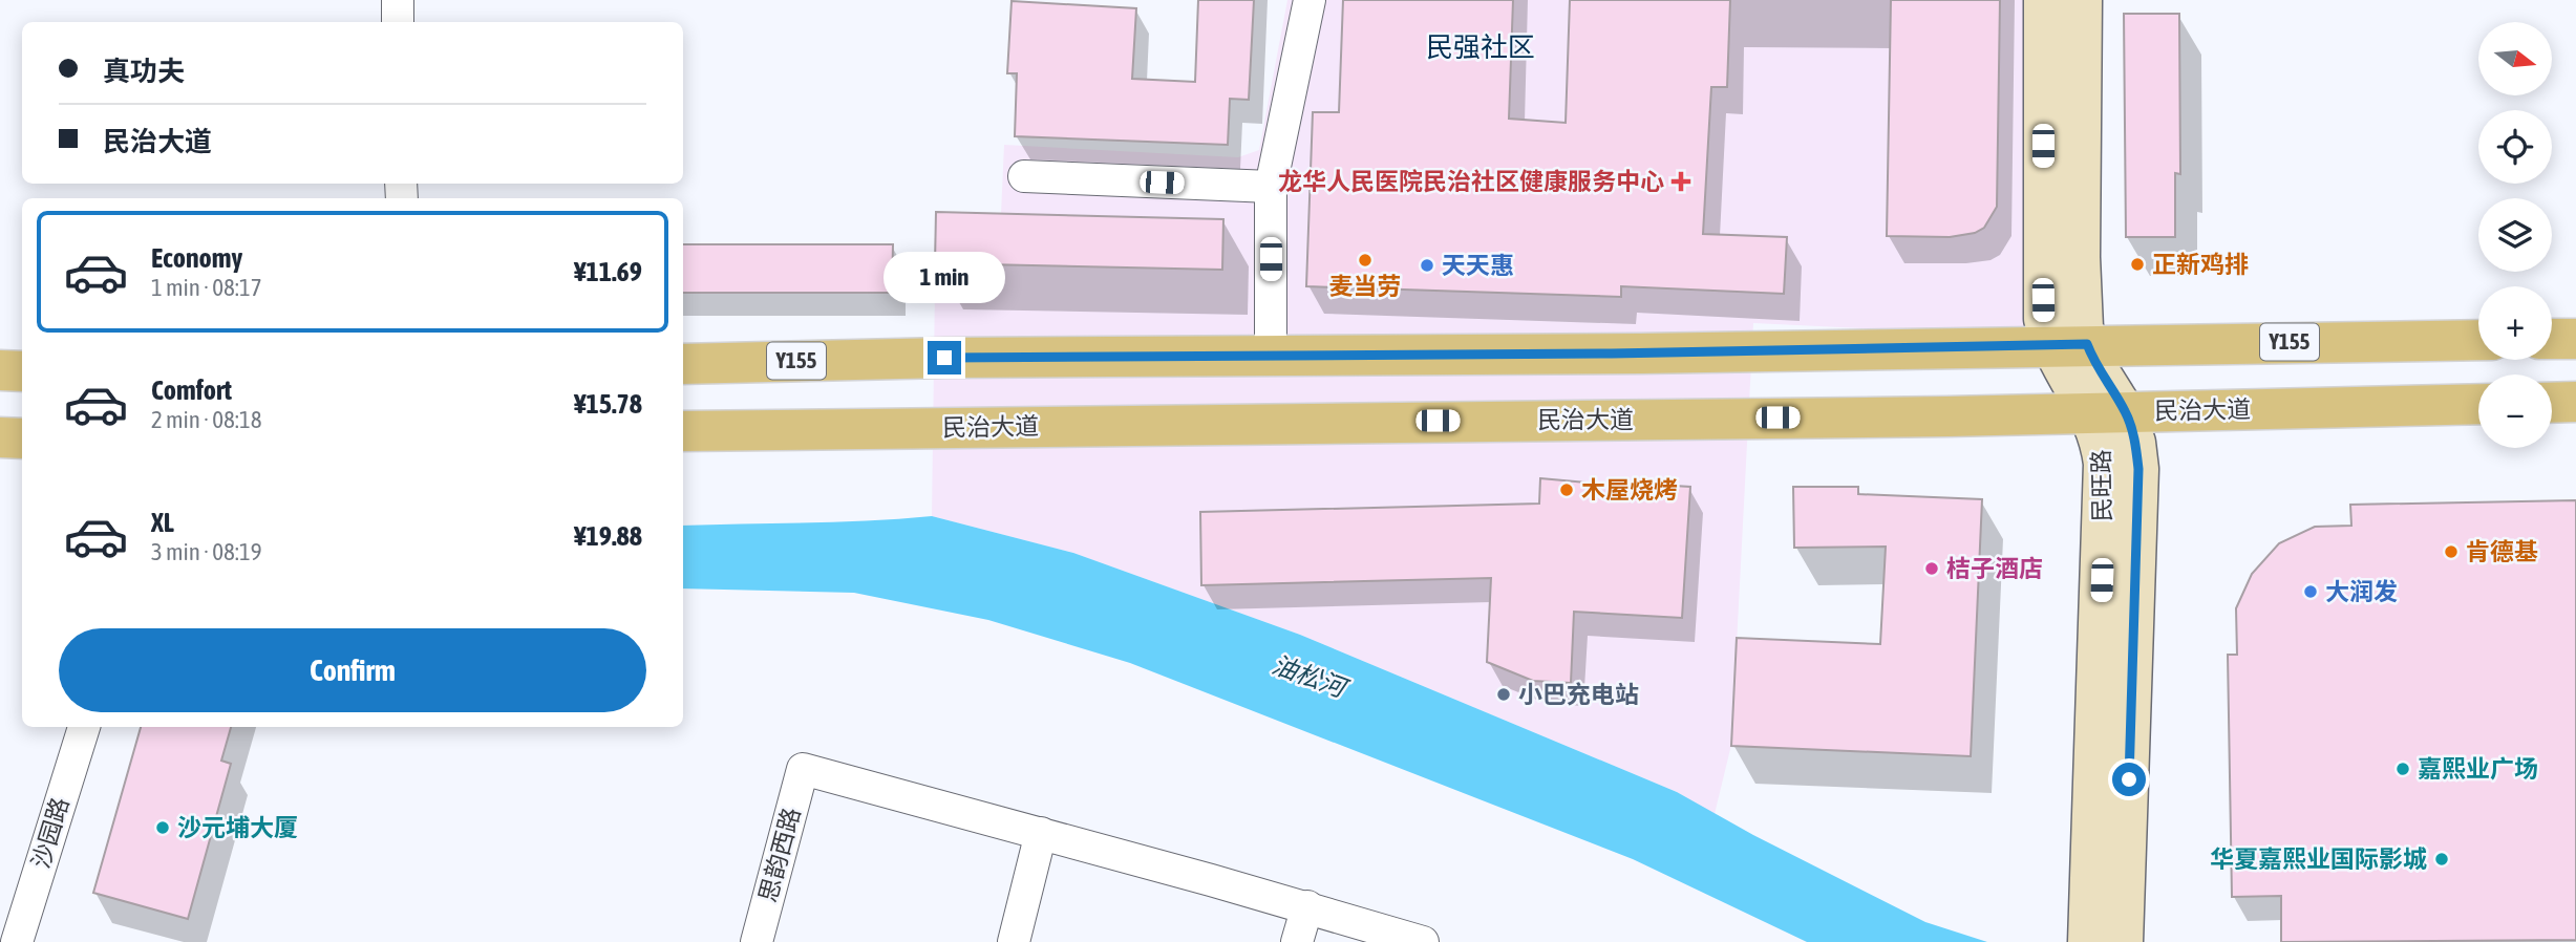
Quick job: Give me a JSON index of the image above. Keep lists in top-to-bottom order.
{
  "streets": {
    "main road": ["Y155", "民治大道", "民旺路"],
    "street": ["沙园路", "思韵西路"]
  },
  "crossings": [
    ["Y155", "民旺路"],
    ["民治大道", "民旺路"]
  ],
  "districts": ["民强社区"],
  "water": ["油松河"],
  "places": {
    "health": ["龙华人民医院民治社区健康服务中心"],
    "other": [
      "麦当劳",
      "正新鸡排",
      "天天惠",
      "木屋烧烤",
      "肯德基",
      "桔子酒店",
      "大润发",
      "小巴充电站",
      "嘉熙业广场",
      "沙元埔大厦",
      "华夏嘉熙业国际影城"
    ]
  },
  "north": "right",
  "page": {
    "map_buttons": ["+", "−"],
    "banner": ["真功夫", "民治大道"],
    "list": [
      {
        "name": "Economy",
        "note": "1 min · 08:17",
        "value": "¥11.69"
      },
      {
        "name": "Comfort",
        "note": "2 min · 08:18",
        "value": "¥15.78"
      },
      {
        "name": "XL",
        "note": "3 min · 08:19",
        "value": "¥19.88"
      }
    ],
    "bubble": "1 min",
    "buttons": "Confirm"
  }
}
